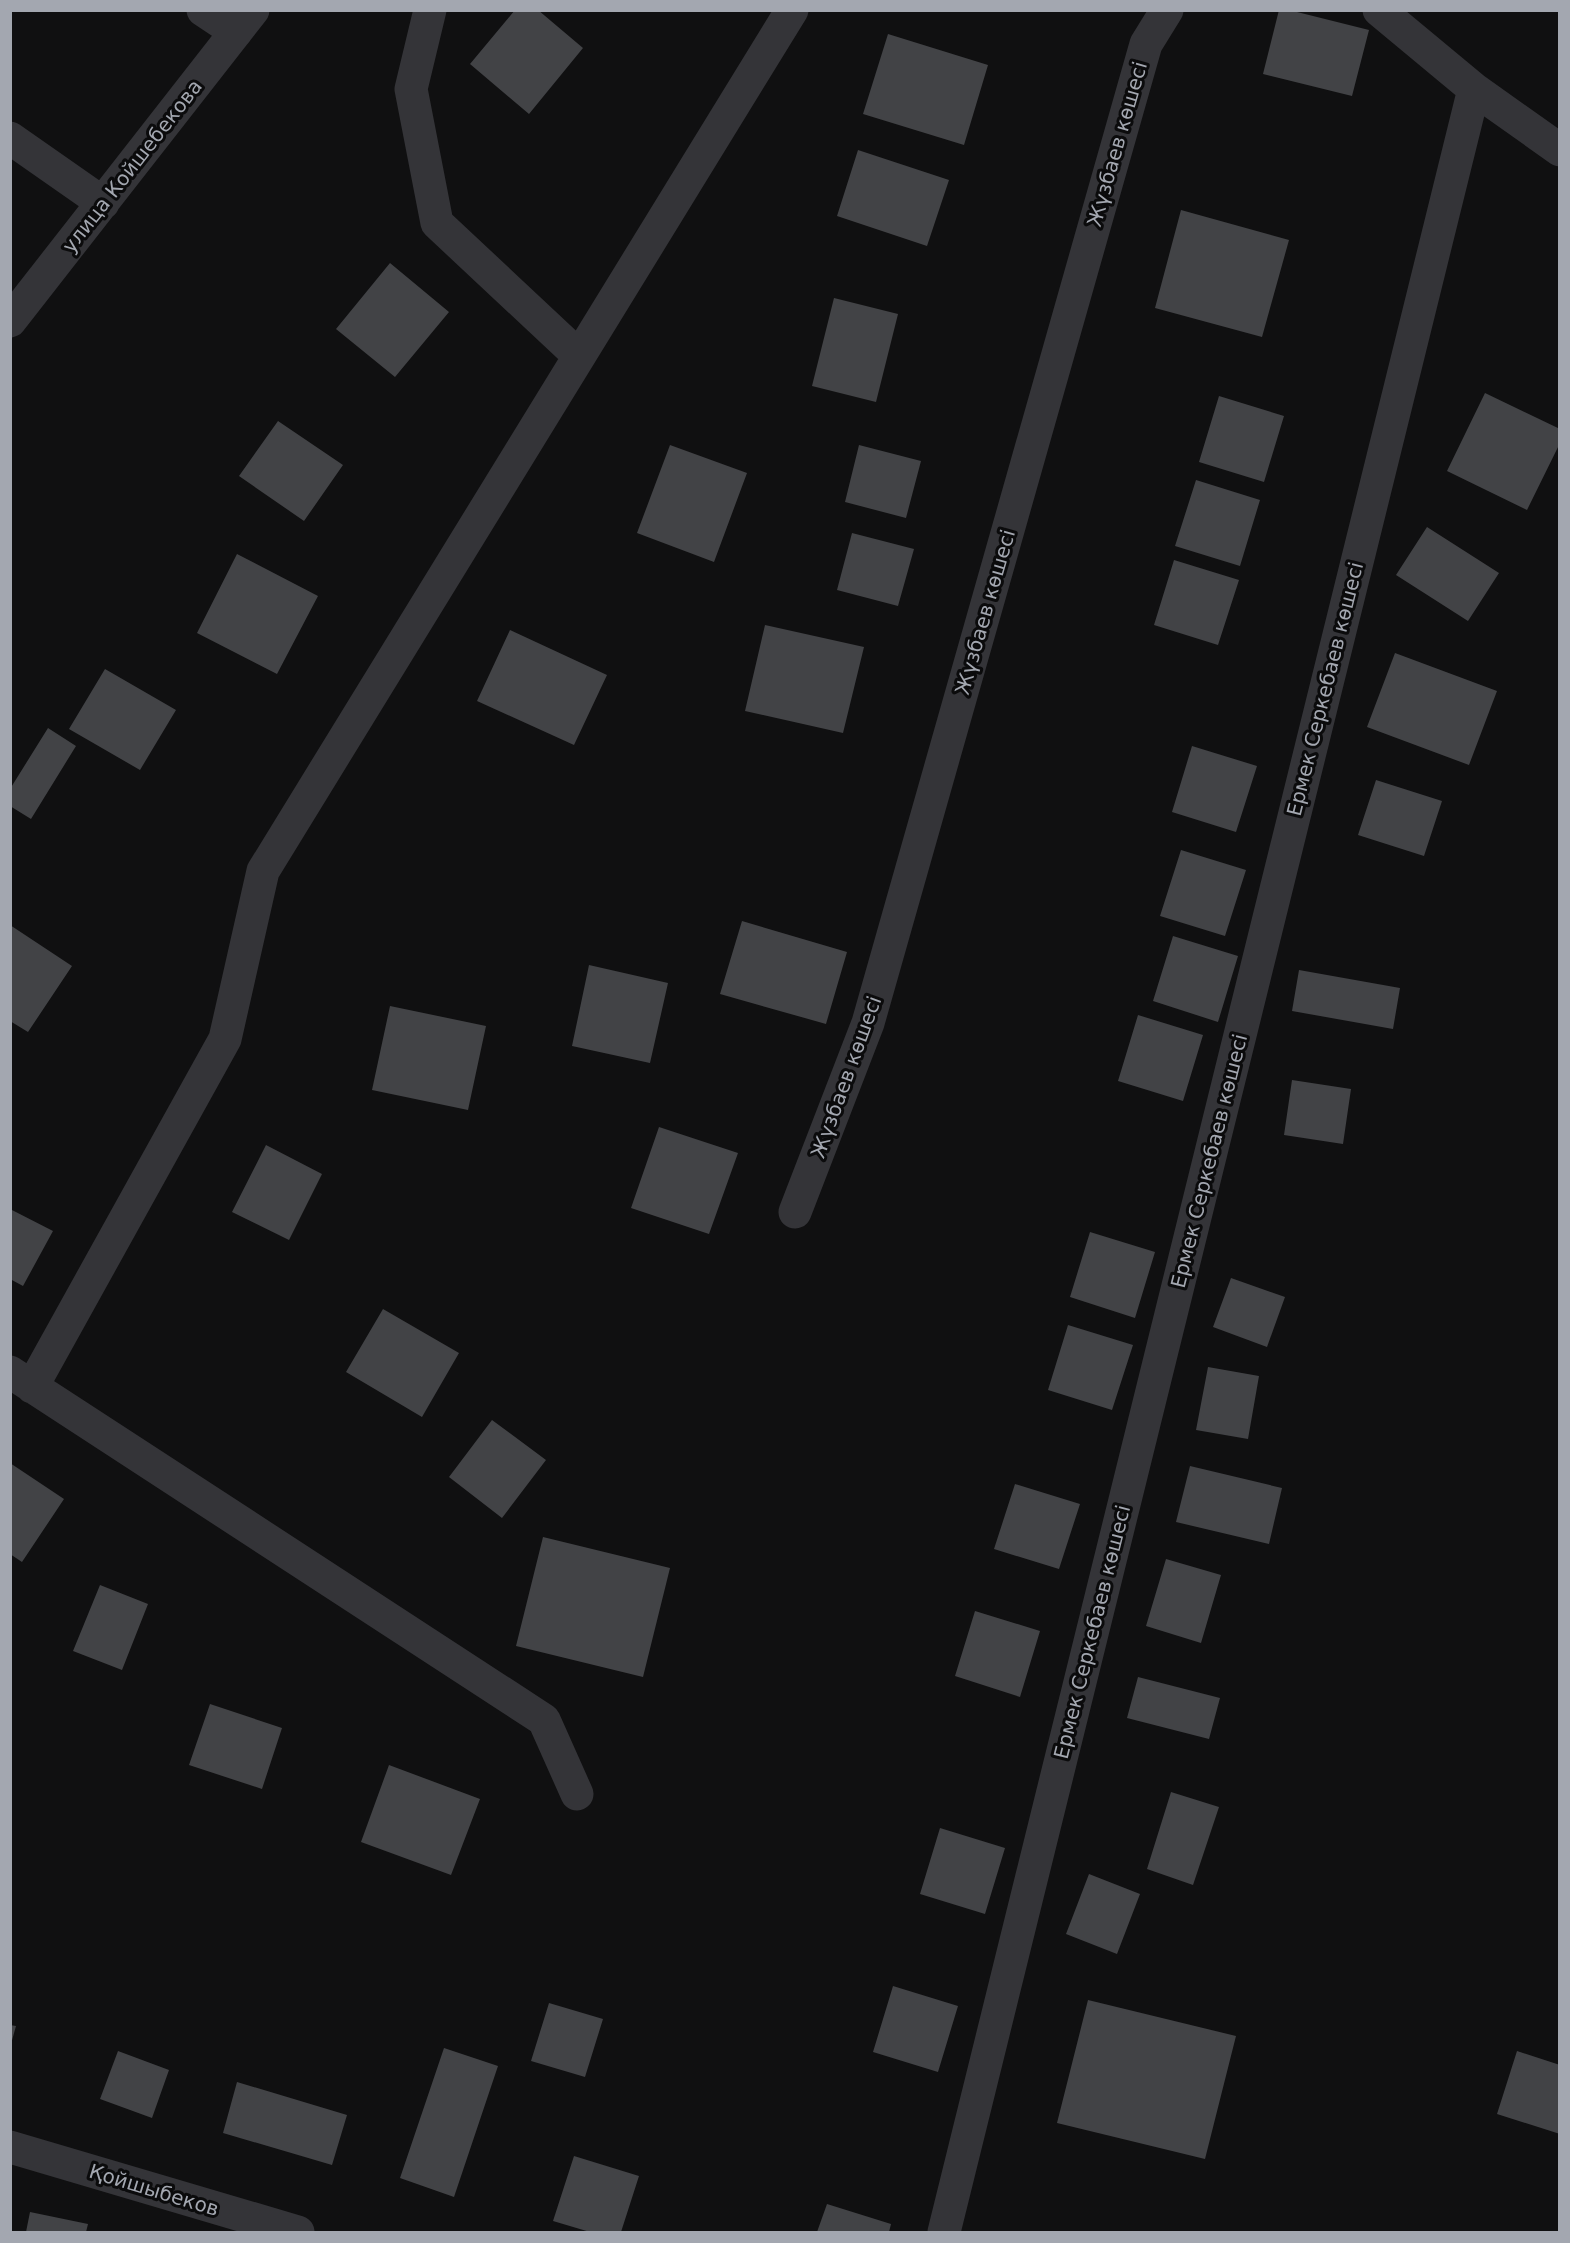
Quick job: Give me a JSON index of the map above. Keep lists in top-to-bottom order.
{
  "streets": {
    "street": [
      "Жүзбаев көшесі",
      "улица Койшебекова",
      "Ермек Серкебаев көшесі",
      "Қойшыбеков"
    ]
  }
}
